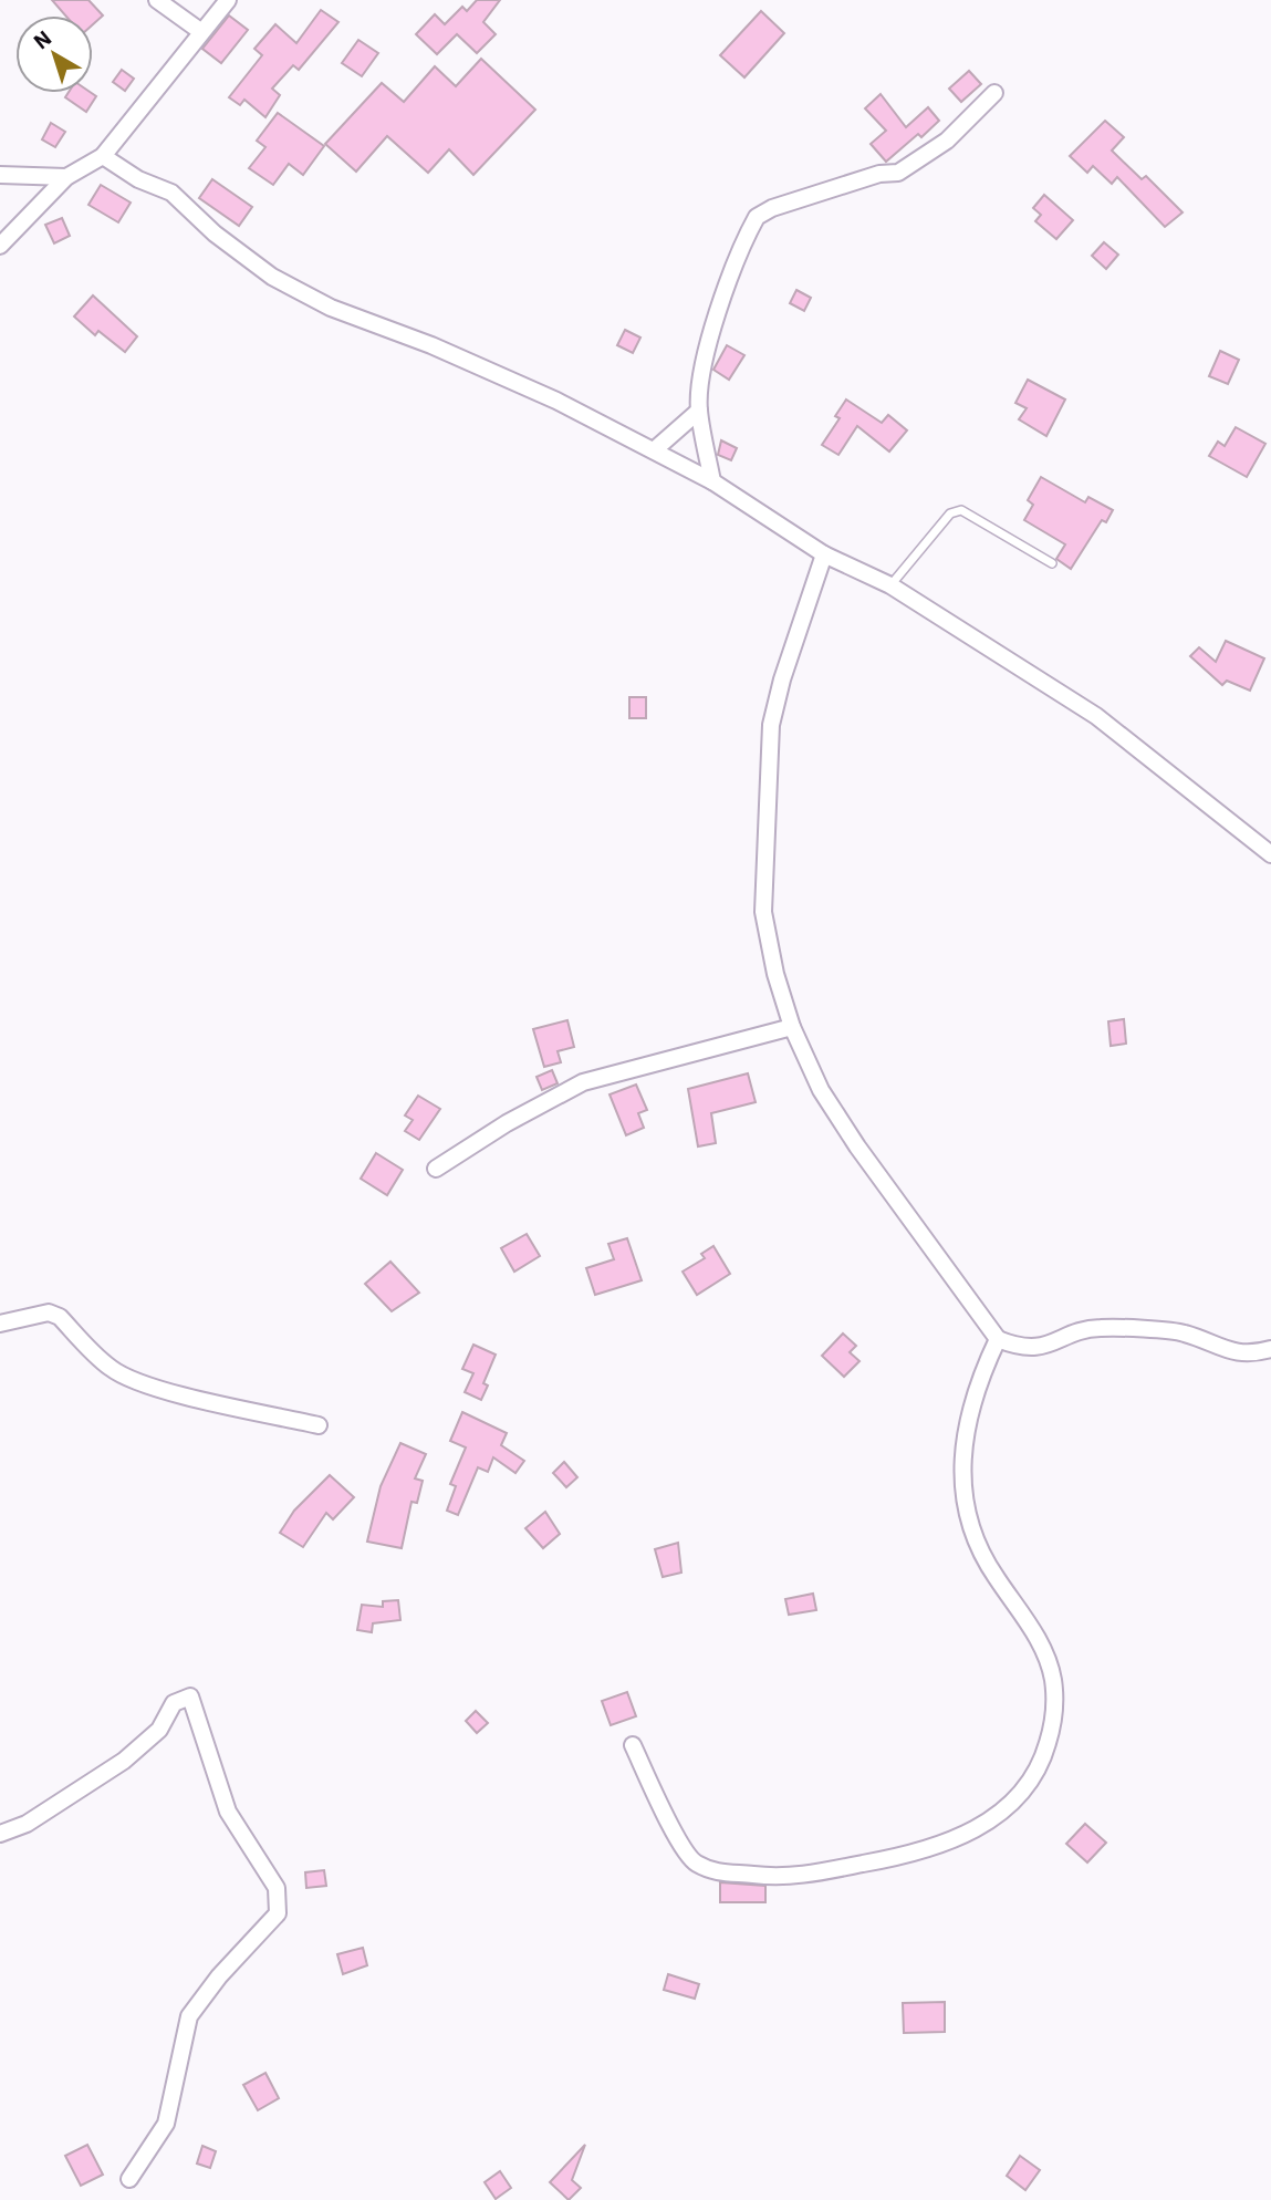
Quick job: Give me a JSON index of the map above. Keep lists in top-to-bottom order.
{
  "north": "top left"
}
